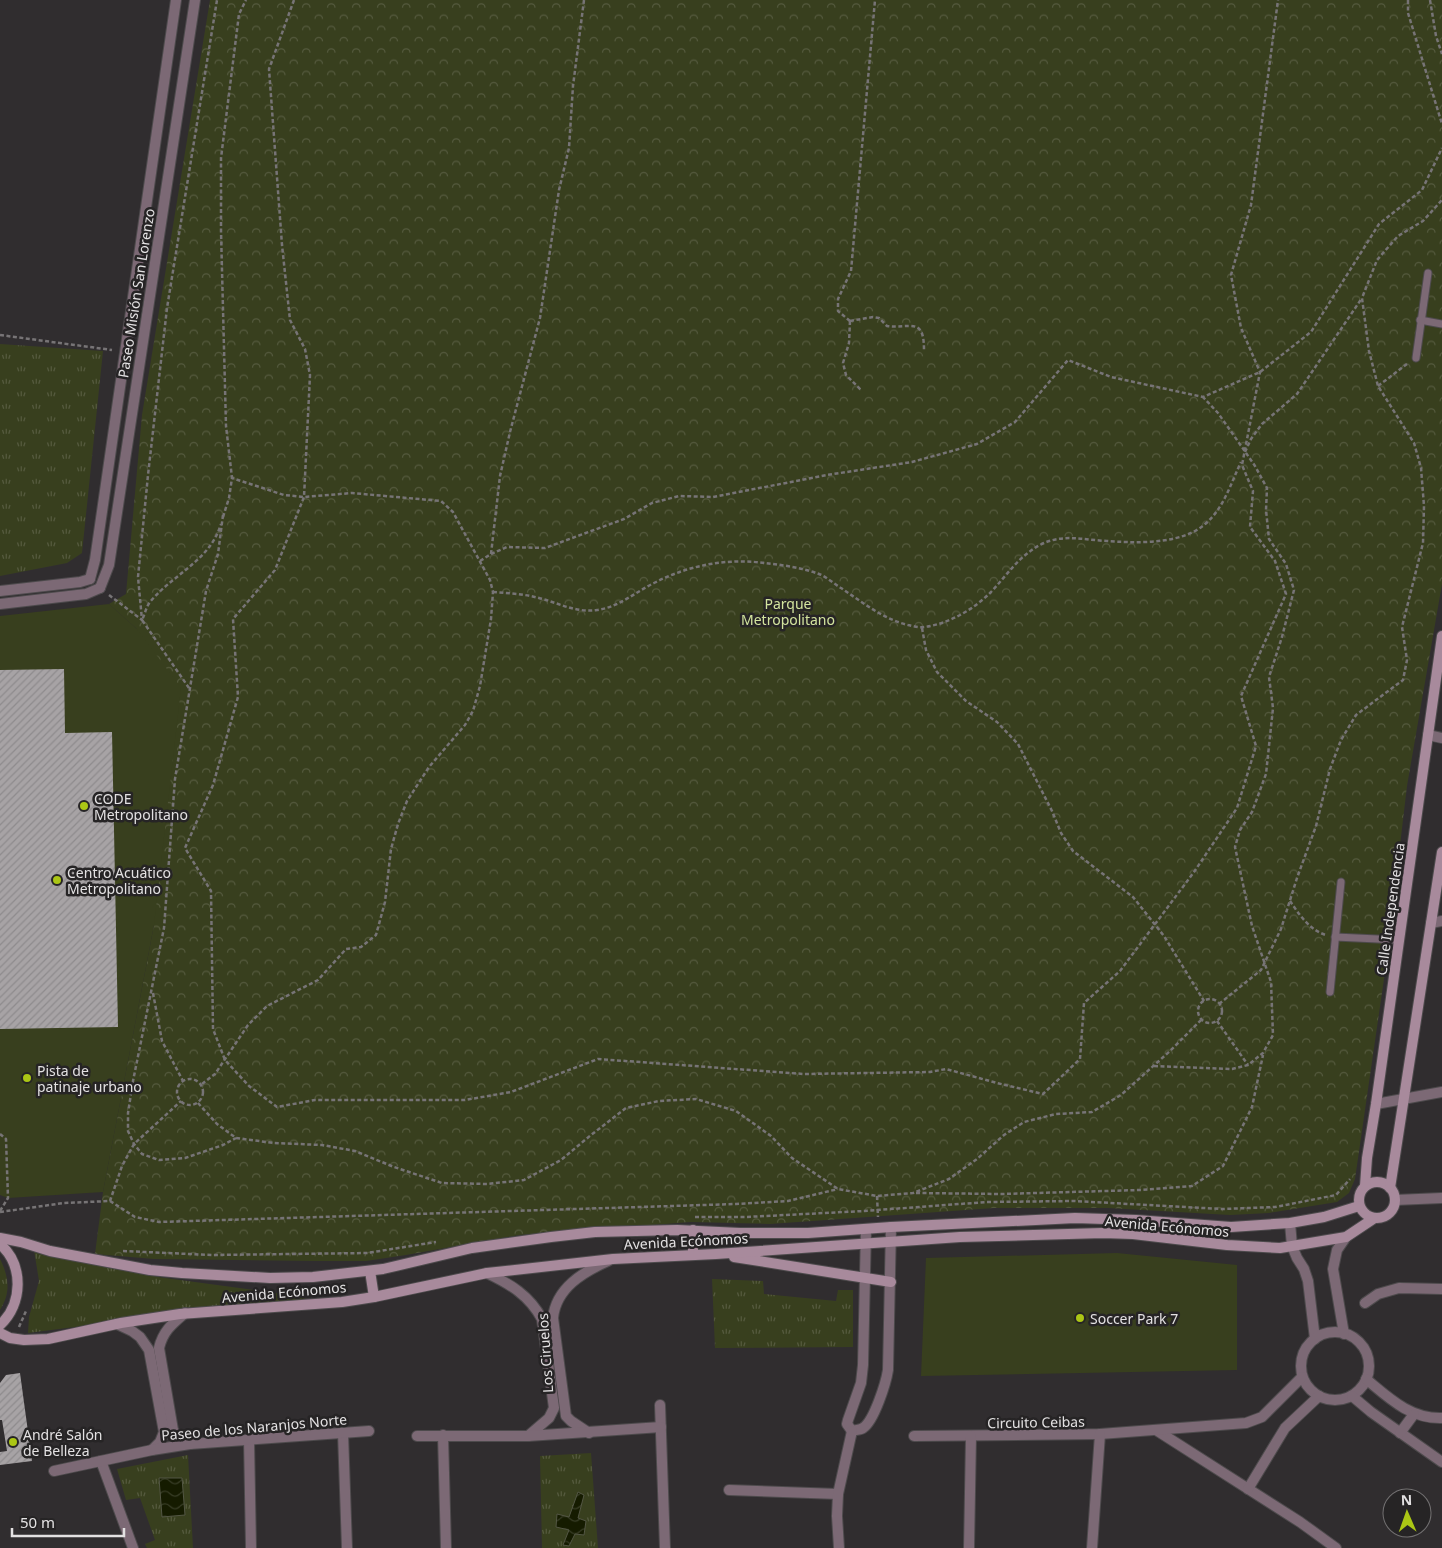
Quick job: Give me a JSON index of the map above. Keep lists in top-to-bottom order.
{
  "streets": {
    "street": [
      "Paseo Misión San Lorenzo",
      "Calle Independencia",
      "Avenida Ecónomos",
      "Los Ciruelos",
      "Circuito Ceibas",
      "Paseo de los Naranjos Norte"
    ]
  },
  "crossings": [
    ["Calle Independencia", "Avenida Ecónomos"],
    ["Avenida Ecónomos", "Los Ciruelos"]
  ],
  "parks": ["Parque Metropolitano"],
  "places": [
    "CODE Metropolitano",
    "Centro Acuático Metropolitano",
    "Pista de patinaje urbano",
    "Soccer Park 7",
    "André Salón de Belleza"
  ],
  "scale_bar": "50 m",
  "north": "top"
}
